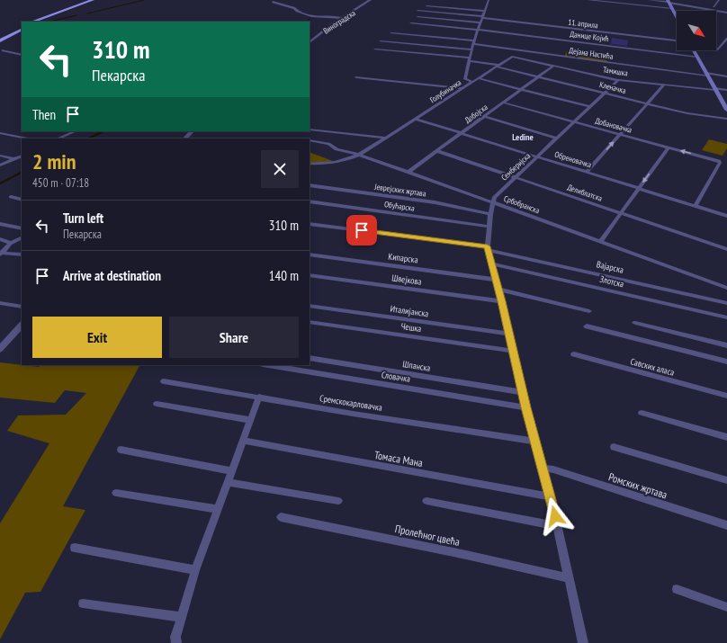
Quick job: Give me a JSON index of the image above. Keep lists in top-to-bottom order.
{
  "streets": {
    "street": [
      "Виноградска",
      "11. априла",
      "Данице Којић",
      "Дејана Настића",
      "Тамишка",
      "Кленачка",
      "Голубиначка",
      "Добојска",
      "Добановачка",
      "Обреновачка",
      "Семберијска",
      "Јеврејских жртава",
      "Делиблатска",
      "Србобранска",
      "Обућарска",
      "Кипарска",
      "Вајарска",
      "Швејкова",
      "Злотска",
      "Италијанска",
      "Чешка",
      "Шпанска",
      "Савских аласа",
      "Словачка",
      "Сремскокарловачка",
      "Томаса Мана",
      "Ромских жртава",
      "Пролећног цвећа"
    ]
  },
  "crossings": [
    ["Тамишка", "Голубиначка"],
    ["Тамишка", "Добојска"],
    ["Тамишка", "Семберијска"],
    ["Кленачка", "Голубиначка"],
    ["Кленачка", "Добојска"],
    ["Кленачка", "Семберијска"],
    ["Голубиначка", "Обреновачка"],
    ["Голубиначка", "Србобранска"],
    ["Добојска", "Добановачка"],
    ["Добојска", "Обреновачка"],
    ["Добојска", "Делиблатска"],
    ["Добојска", "Србобранска"],
    ["Добановачка", "Обреновачка"],
    ["Добановачка", "Семберијска"],
    ["Обреновачка", "Семберијска"],
    ["Семберијска", "Делиблатска"],
    ["Семберијска", "Србобранска"]
  ],
  "districts": ["Ledine"],
  "north": "bottom right",
  "page": {
    "turn": ["310 m", "Пекарска"],
    "then": "Then",
    "heading": ["2 min", "450 m · 07:18"],
    "list": [
      {
        "name": "Turn left",
        "note": "Пекарска",
        "value": "310 m"
      },
      {
        "name": "Arrive at destination",
        "value": "140 m"
      }
    ],
    "buttons": ["Exit", "Share"]
  }
}
